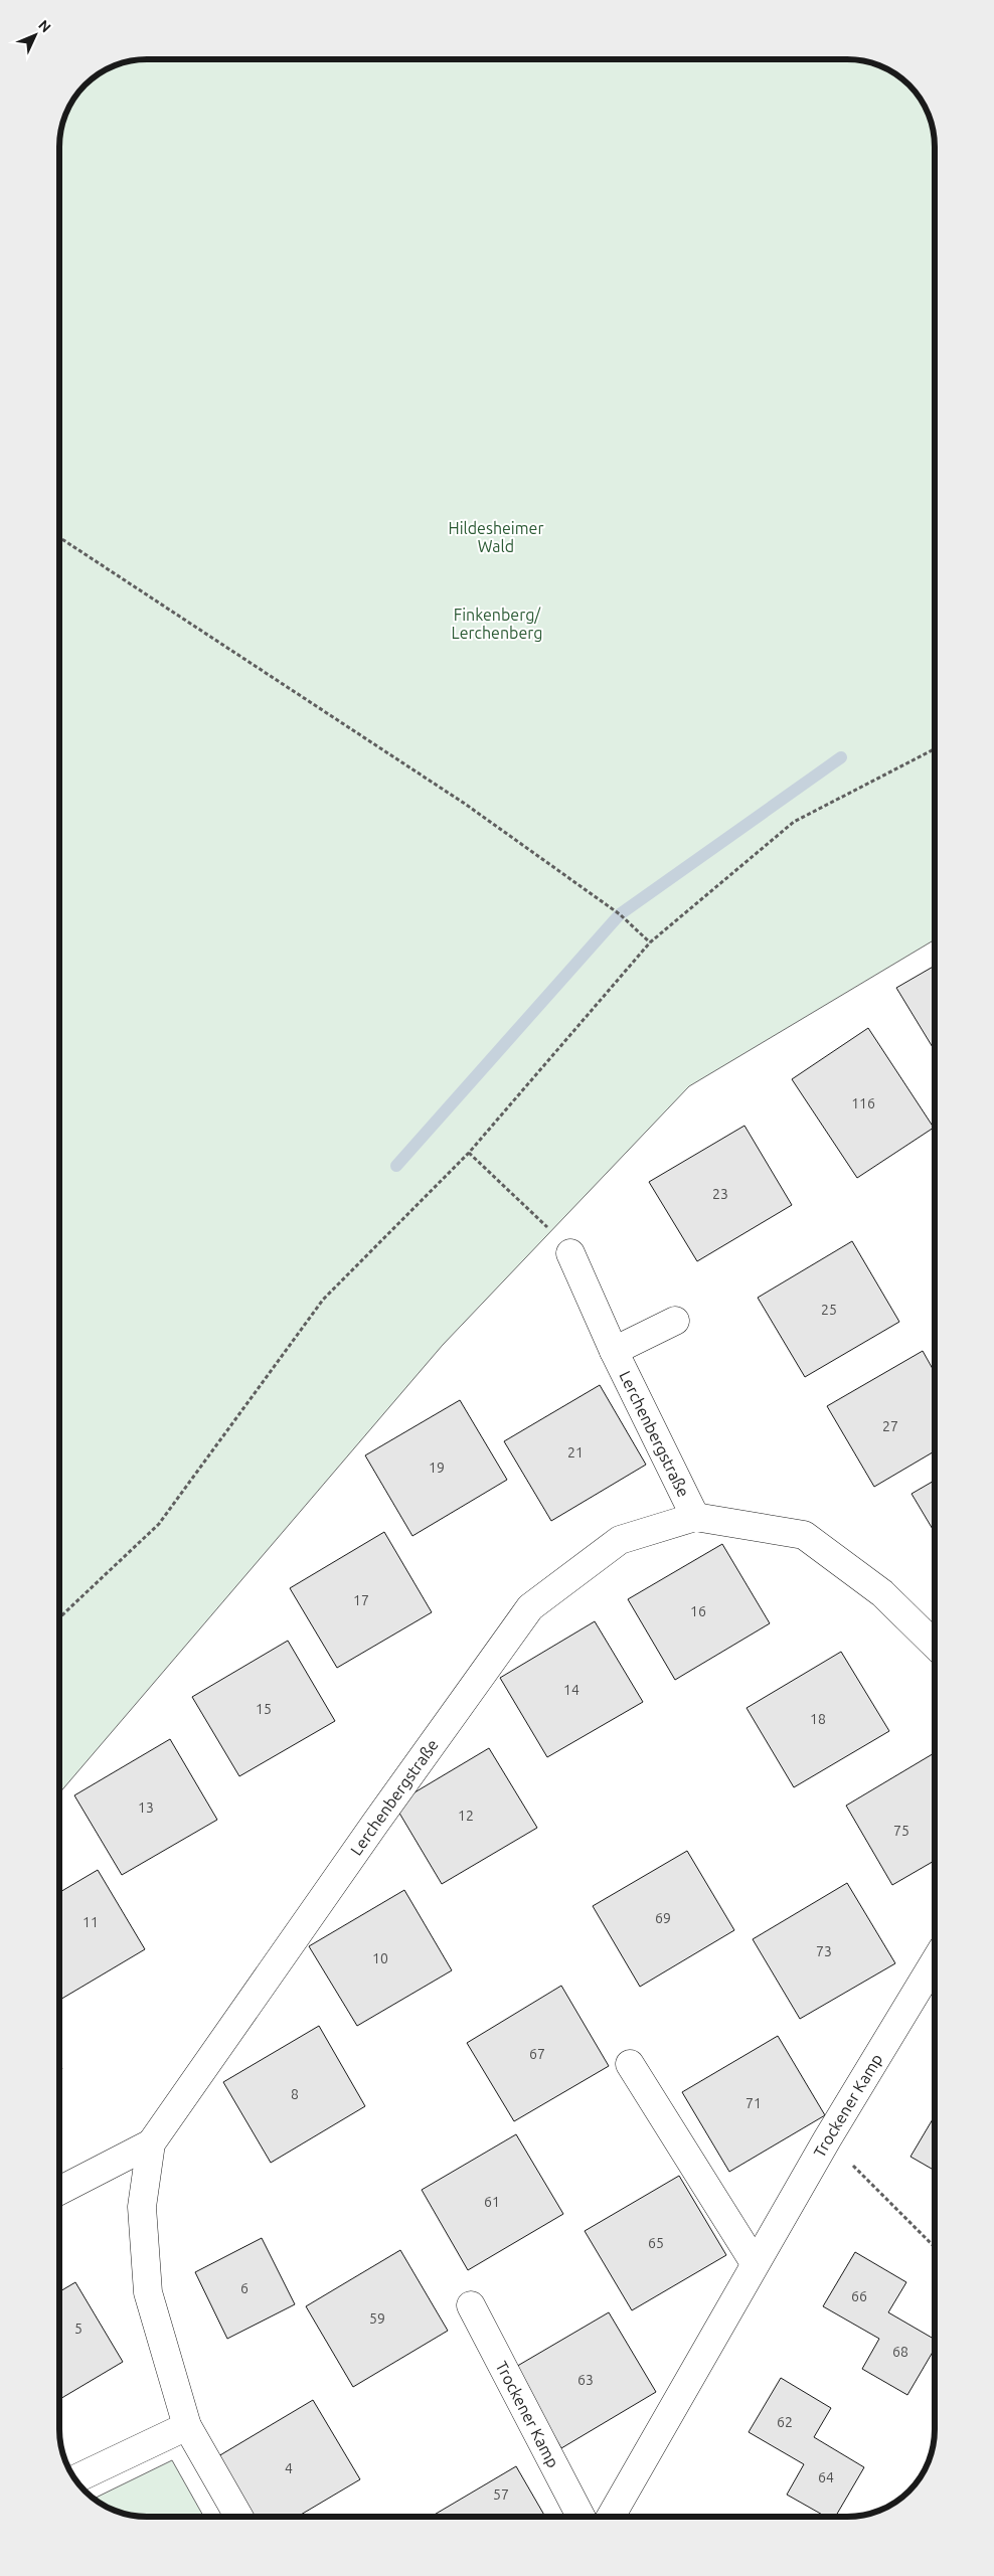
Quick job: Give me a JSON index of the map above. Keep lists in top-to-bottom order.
{
  "streets": {
    "street": ["Lerchenbergstraße", "Trockener Kamp"]
  },
  "parks": ["Hildesheimer Wald", "Finkenberg/ Lerchenberg"],
  "house_numbers": [
    "116",
    "23",
    "25",
    "27",
    "21",
    "19",
    "17",
    "16",
    "14",
    "15",
    "18",
    "13",
    "12",
    "75",
    "69",
    "11",
    "73",
    "10",
    "67",
    "8",
    "71",
    "61",
    "65",
    "6",
    "66",
    "59",
    "5",
    "68",
    "63",
    "62",
    "4",
    "64",
    "57"
  ],
  "north": "top right"
}
